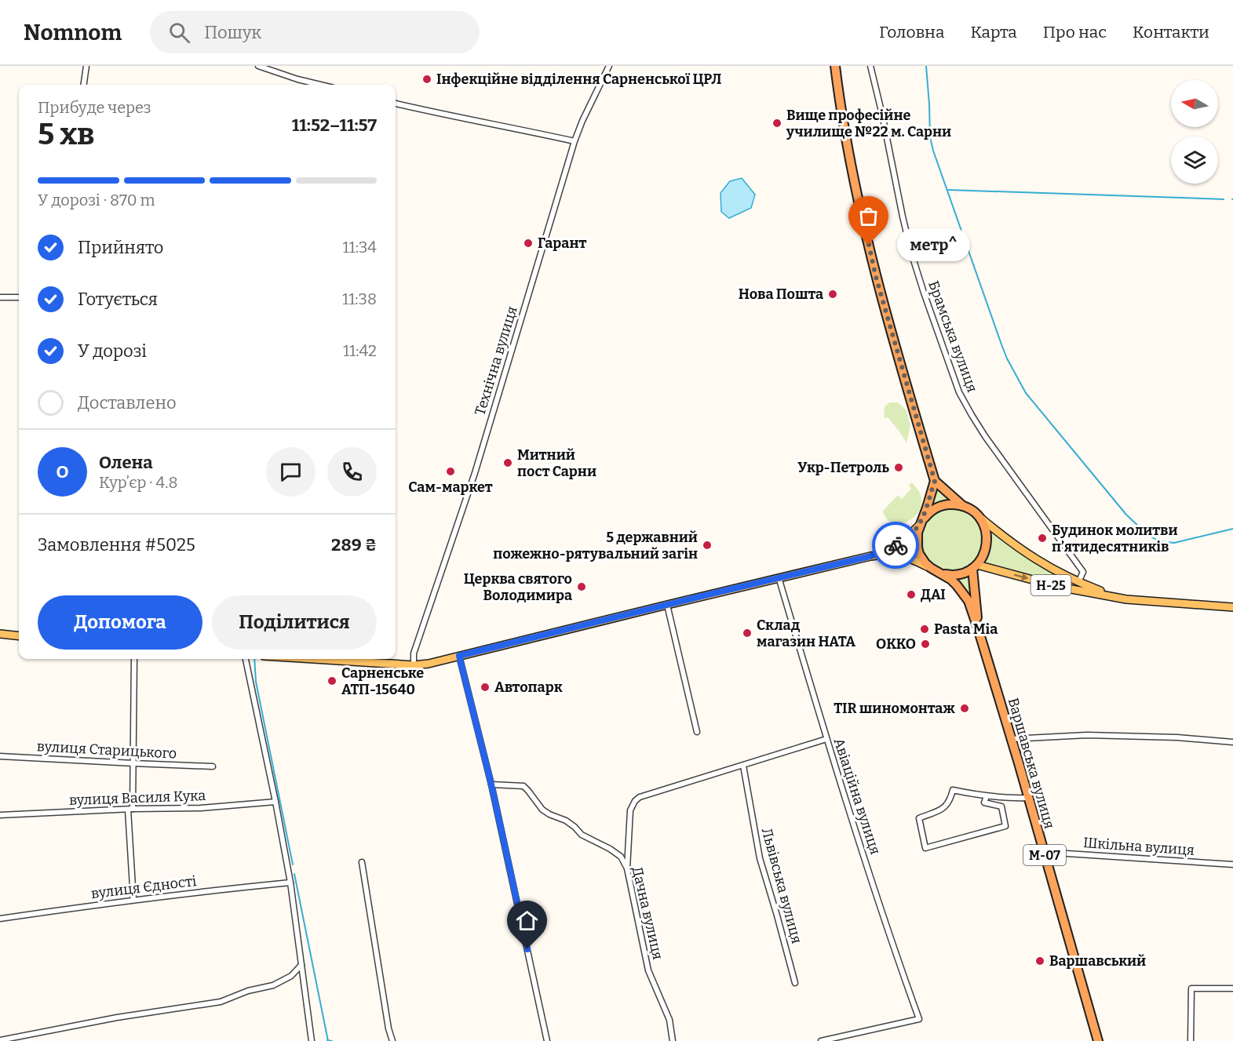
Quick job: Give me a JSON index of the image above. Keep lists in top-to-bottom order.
{
  "streets": {
    "highway": ["Варшавська вулиця", "М-07"],
    "main road": ["Н-25"],
    "street": [
      "Брамська вулиця",
      "Технічна вулиця",
      "вулиця Старицького",
      "Авіаційна вулиця",
      "вулиця Василя Кука",
      "Шкільна вулиця",
      "Львівська вулиця",
      "вулиця Єдності",
      "Дачна вулиця"
    ]
  },
  "crossings": [
    ["Брамська вулиця", "Н-25"],
    ["Н-25", "М-07"],
    ["Варшавська вулиця", "Шкільна вулиця"],
    ["Варшавська вулиця", "М-07"]
  ],
  "places": [
    "Інфекційне відділення Сарненської ЦРЛ",
    "Вище професійне училище №22 м. Сарни",
    "Гарант",
    "метр^",
    "Нова Пошта",
    "Митний пост Сарни",
    "Укр-Петроль",
    "Сам-маркет",
    "Будинок молитви п’ятидесятників",
    "5 державний пожежно-рятувальний загін",
    "Церква святого Володимира",
    "ДАІ",
    "Pasta Mia",
    "Склад магазин НАТА",
    "ОККО",
    "Сарненське АТП-15640",
    "Автопарк",
    "TIR шиномонтаж",
    "Варшавський"
  ],
  "north": "left",
  "page": {
    "header": "Nomnom",
    "search": "Пошук",
    "nav": [
      "Головна",
      "Карта",
      "Про нас",
      "Контакти"
    ],
    "heading": ["5 хв", "Прибуде через", "11:52–11:57"],
    "panel": [
      "Олена",
      "Кур’єр · 4.8",
      "Замовлення #5025",
      "289 ₴"
    ],
    "bar": "У дорозі · 870 m",
    "list": [
      ["Прийнято", "11:34"],
      ["Готується", "11:38"],
      ["У дорозі", "11:42"],
      "Доставлено"
    ],
    "bubble": "метр^",
    "round": "О",
    "buttons": ["Допомога", "Поділитися"]
  }
}
